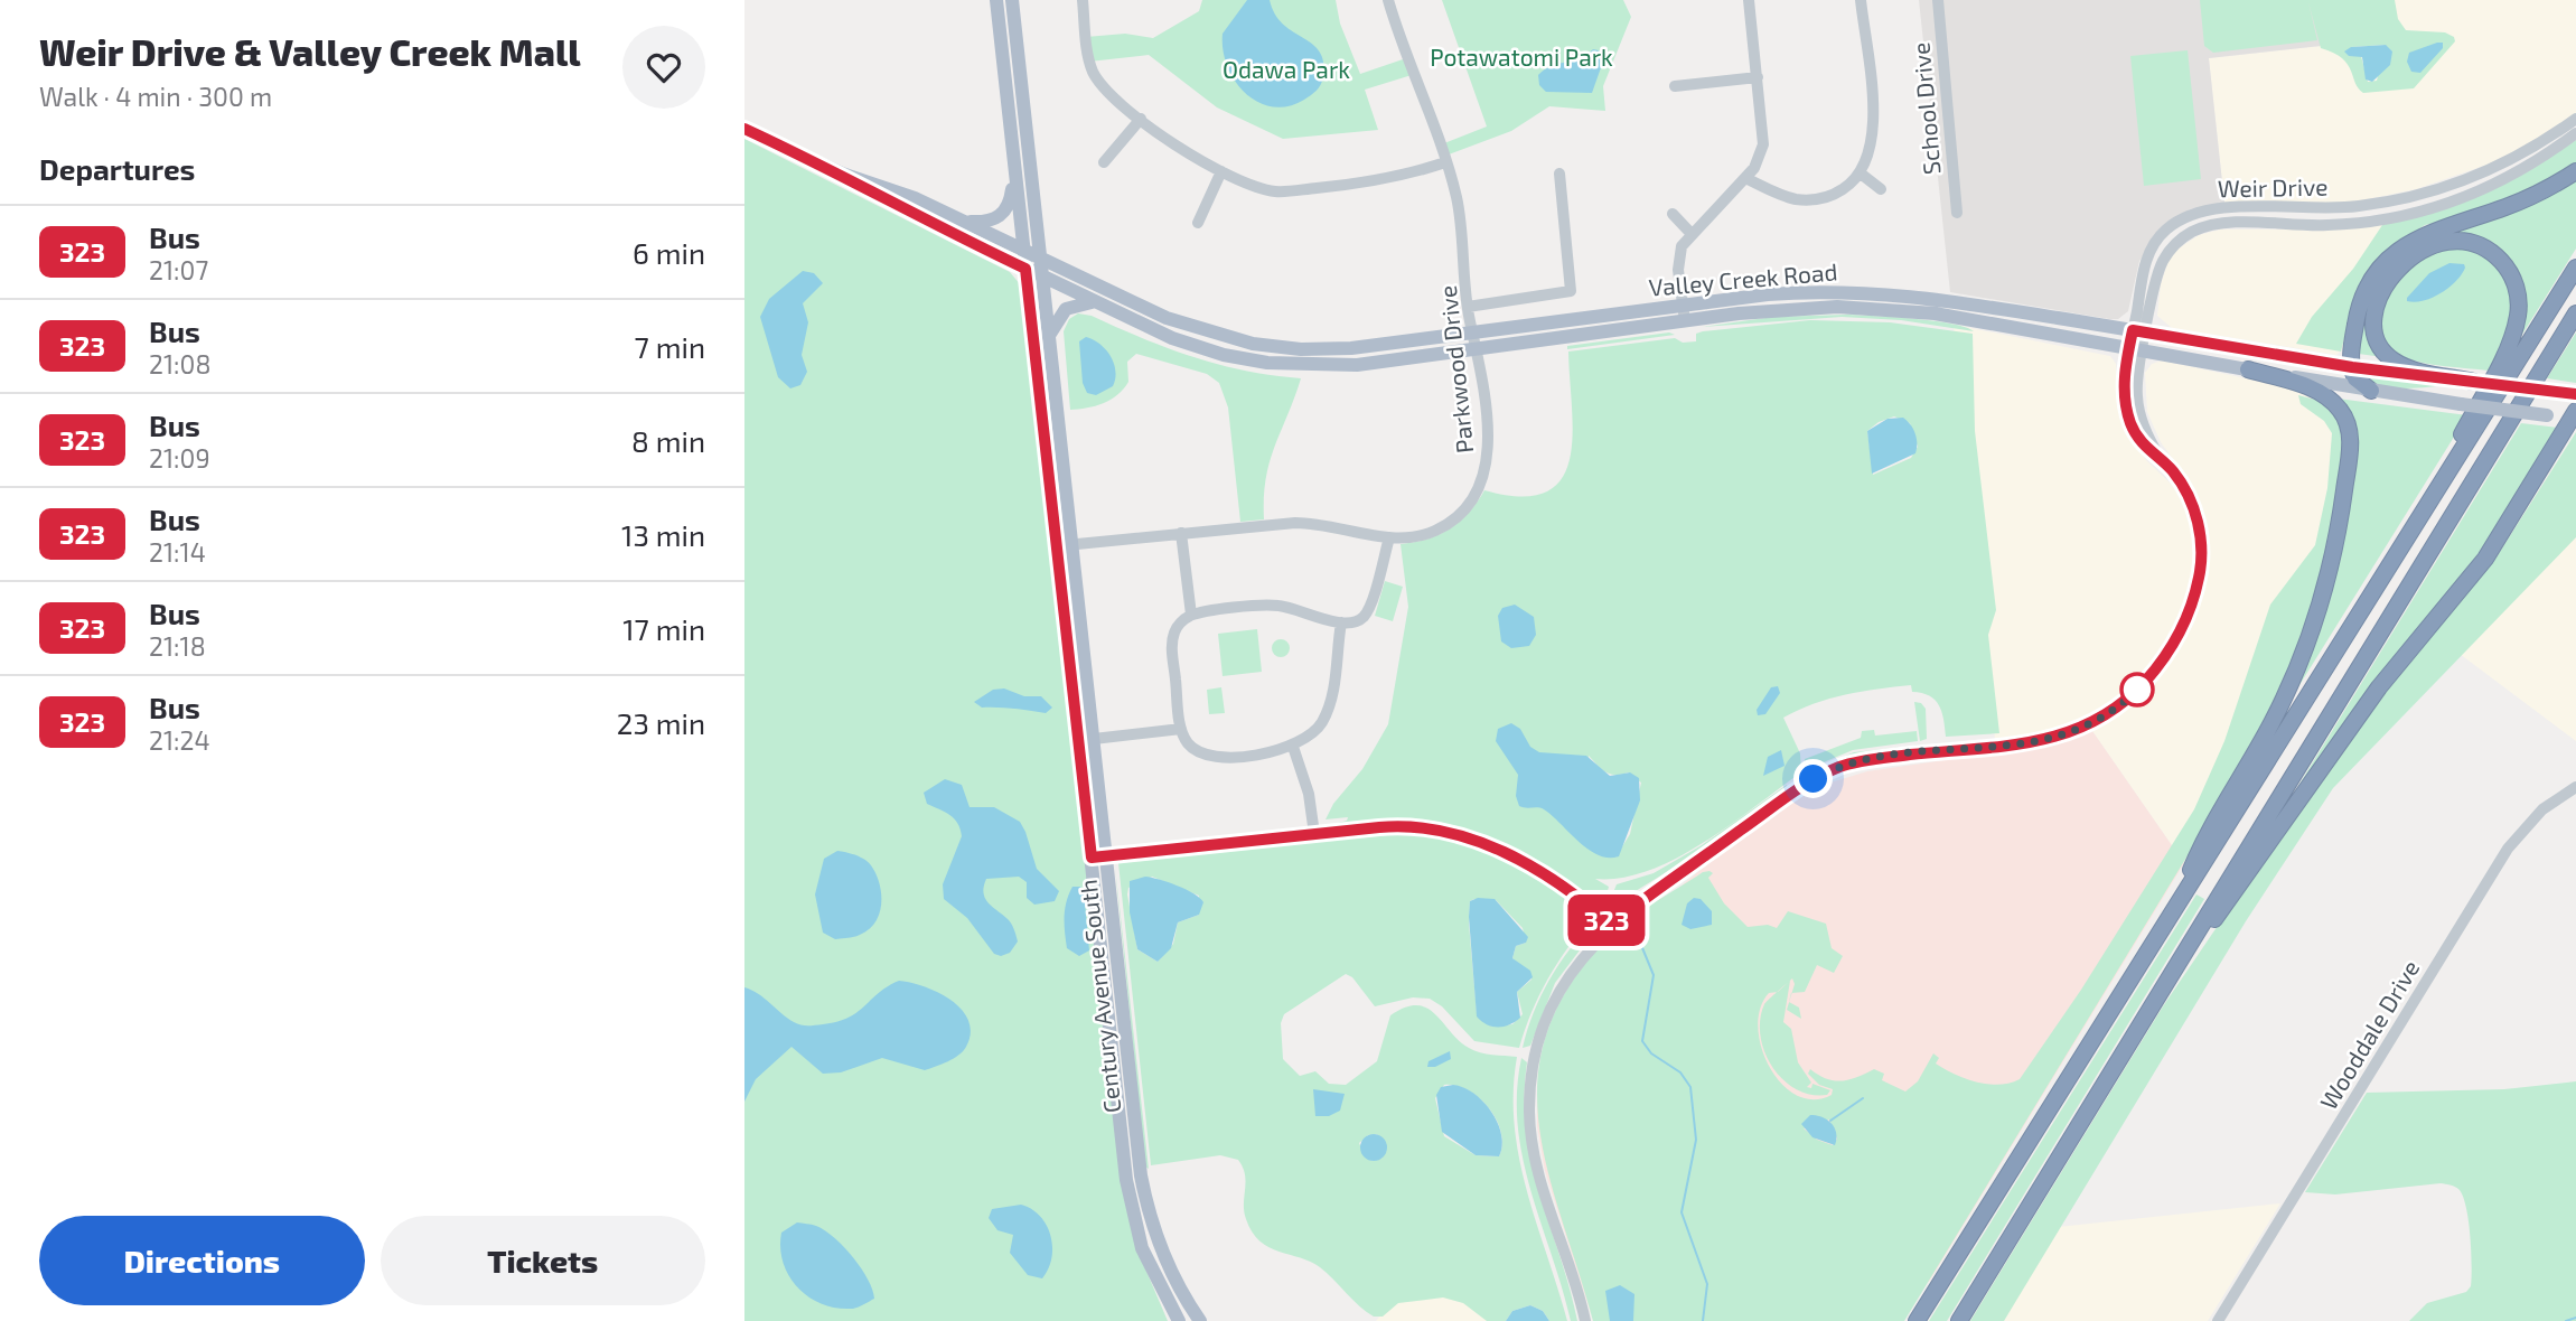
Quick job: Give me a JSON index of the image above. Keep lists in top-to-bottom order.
{
  "streets": {
    "main road": ["Valley Creek Road", "Century Avenue South"],
    "street": [
      "School Drive",
      "Weir Drive",
      "Parkwood Drive",
      "Wooddale Drive"
    ]
  },
  "crossings": [
    ["Weir Drive", "Valley Creek Road"],
    ["Valley Creek Road", "Parkwood Drive"],
    ["Valley Creek Road", "Century Avenue South"],
    ["Parkwood Drive", "Century Avenue South"]
  ],
  "parks": ["Potawatomi Park", "Odawa Park"],
  "lines": ["bus line 323"],
  "page": {
    "heading": [
      ["Weir Drive & Valley Creek Mall", "Walk · 4 min · 300 m"],
      "Departures"
    ],
    "on_map": "323",
    "list": [
      {
        "mark": "323",
        "name": "Bus",
        "note": "21:07",
        "value": "6 min"
      },
      {
        "mark": "323",
        "name": "Bus",
        "note": "21:08",
        "value": "7 min"
      },
      {
        "mark": "323",
        "name": "Bus",
        "note": "21:09",
        "value": "8 min"
      },
      {
        "mark": "323",
        "name": "Bus",
        "note": "21:14",
        "value": "13 min"
      },
      {
        "mark": "323",
        "name": "Bus",
        "note": "21:18",
        "value": "17 min"
      },
      {
        "mark": "323",
        "name": "Bus",
        "note": "21:24",
        "value": "23 min"
      }
    ],
    "buttons": ["Directions", "Tickets"]
  }
}
